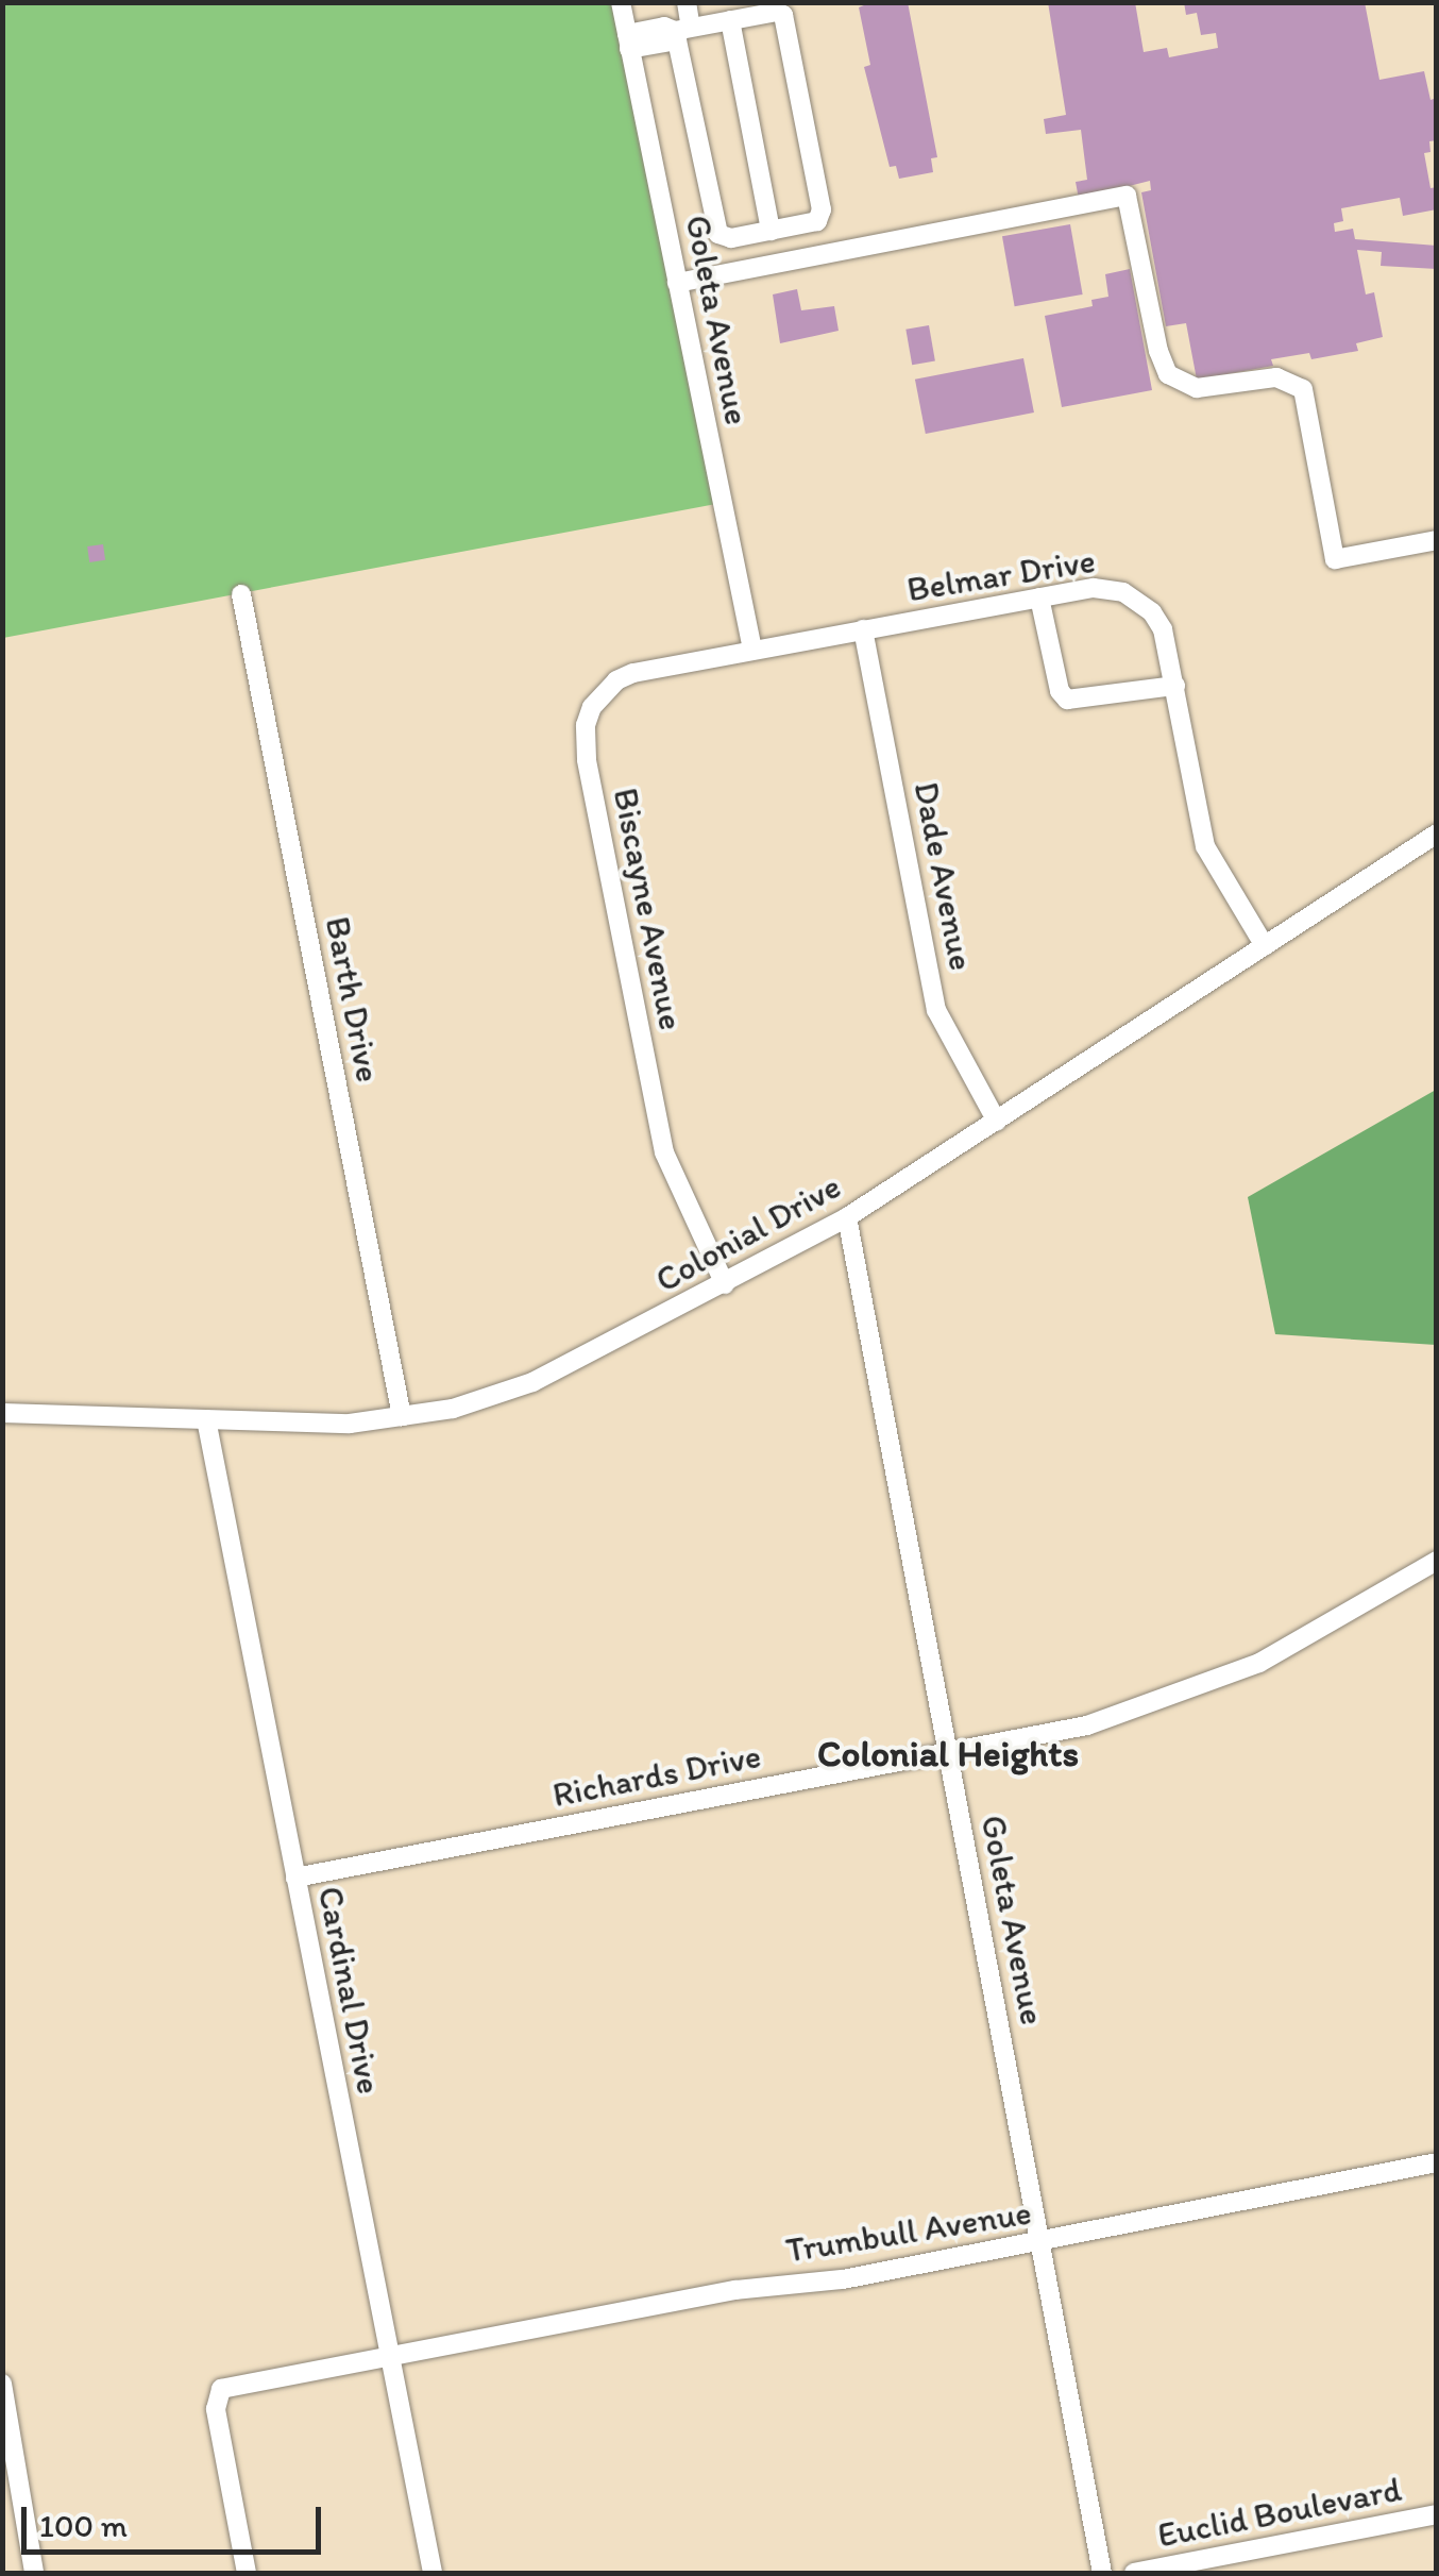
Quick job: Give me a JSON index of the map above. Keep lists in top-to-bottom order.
{
  "streets": {
    "street": [
      "Goleta Avenue",
      "Belmar Drive",
      "Dade Avenue",
      "Biscayne Avenue",
      "Barth Drive",
      "Colonial Drive",
      "Richards Drive",
      "Cardinal Drive",
      "Trumbull Avenue",
      "Euclid Boulevard"
    ]
  },
  "crossings": [
    ["Goleta Avenue", "Belmar Drive"],
    ["Goleta Avenue", "Biscayne Avenue"],
    ["Goleta Avenue", "Colonial Drive"],
    ["Goleta Avenue", "Richards Drive"],
    ["Goleta Avenue", "Trumbull Avenue"],
    ["Belmar Drive", "Dade Avenue"],
    ["Belmar Drive", "Biscayne Avenue"],
    ["Belmar Drive", "Colonial Drive"],
    ["Dade Avenue", "Colonial Drive"],
    ["Biscayne Avenue", "Colonial Drive"],
    ["Barth Drive", "Colonial Drive"],
    ["Colonial Drive", "Cardinal Drive"],
    ["Richards Drive", "Cardinal Drive"],
    ["Cardinal Drive", "Trumbull Avenue"]
  ],
  "districts": ["Colonial Heights"],
  "scale_bar": "100 m"
}
